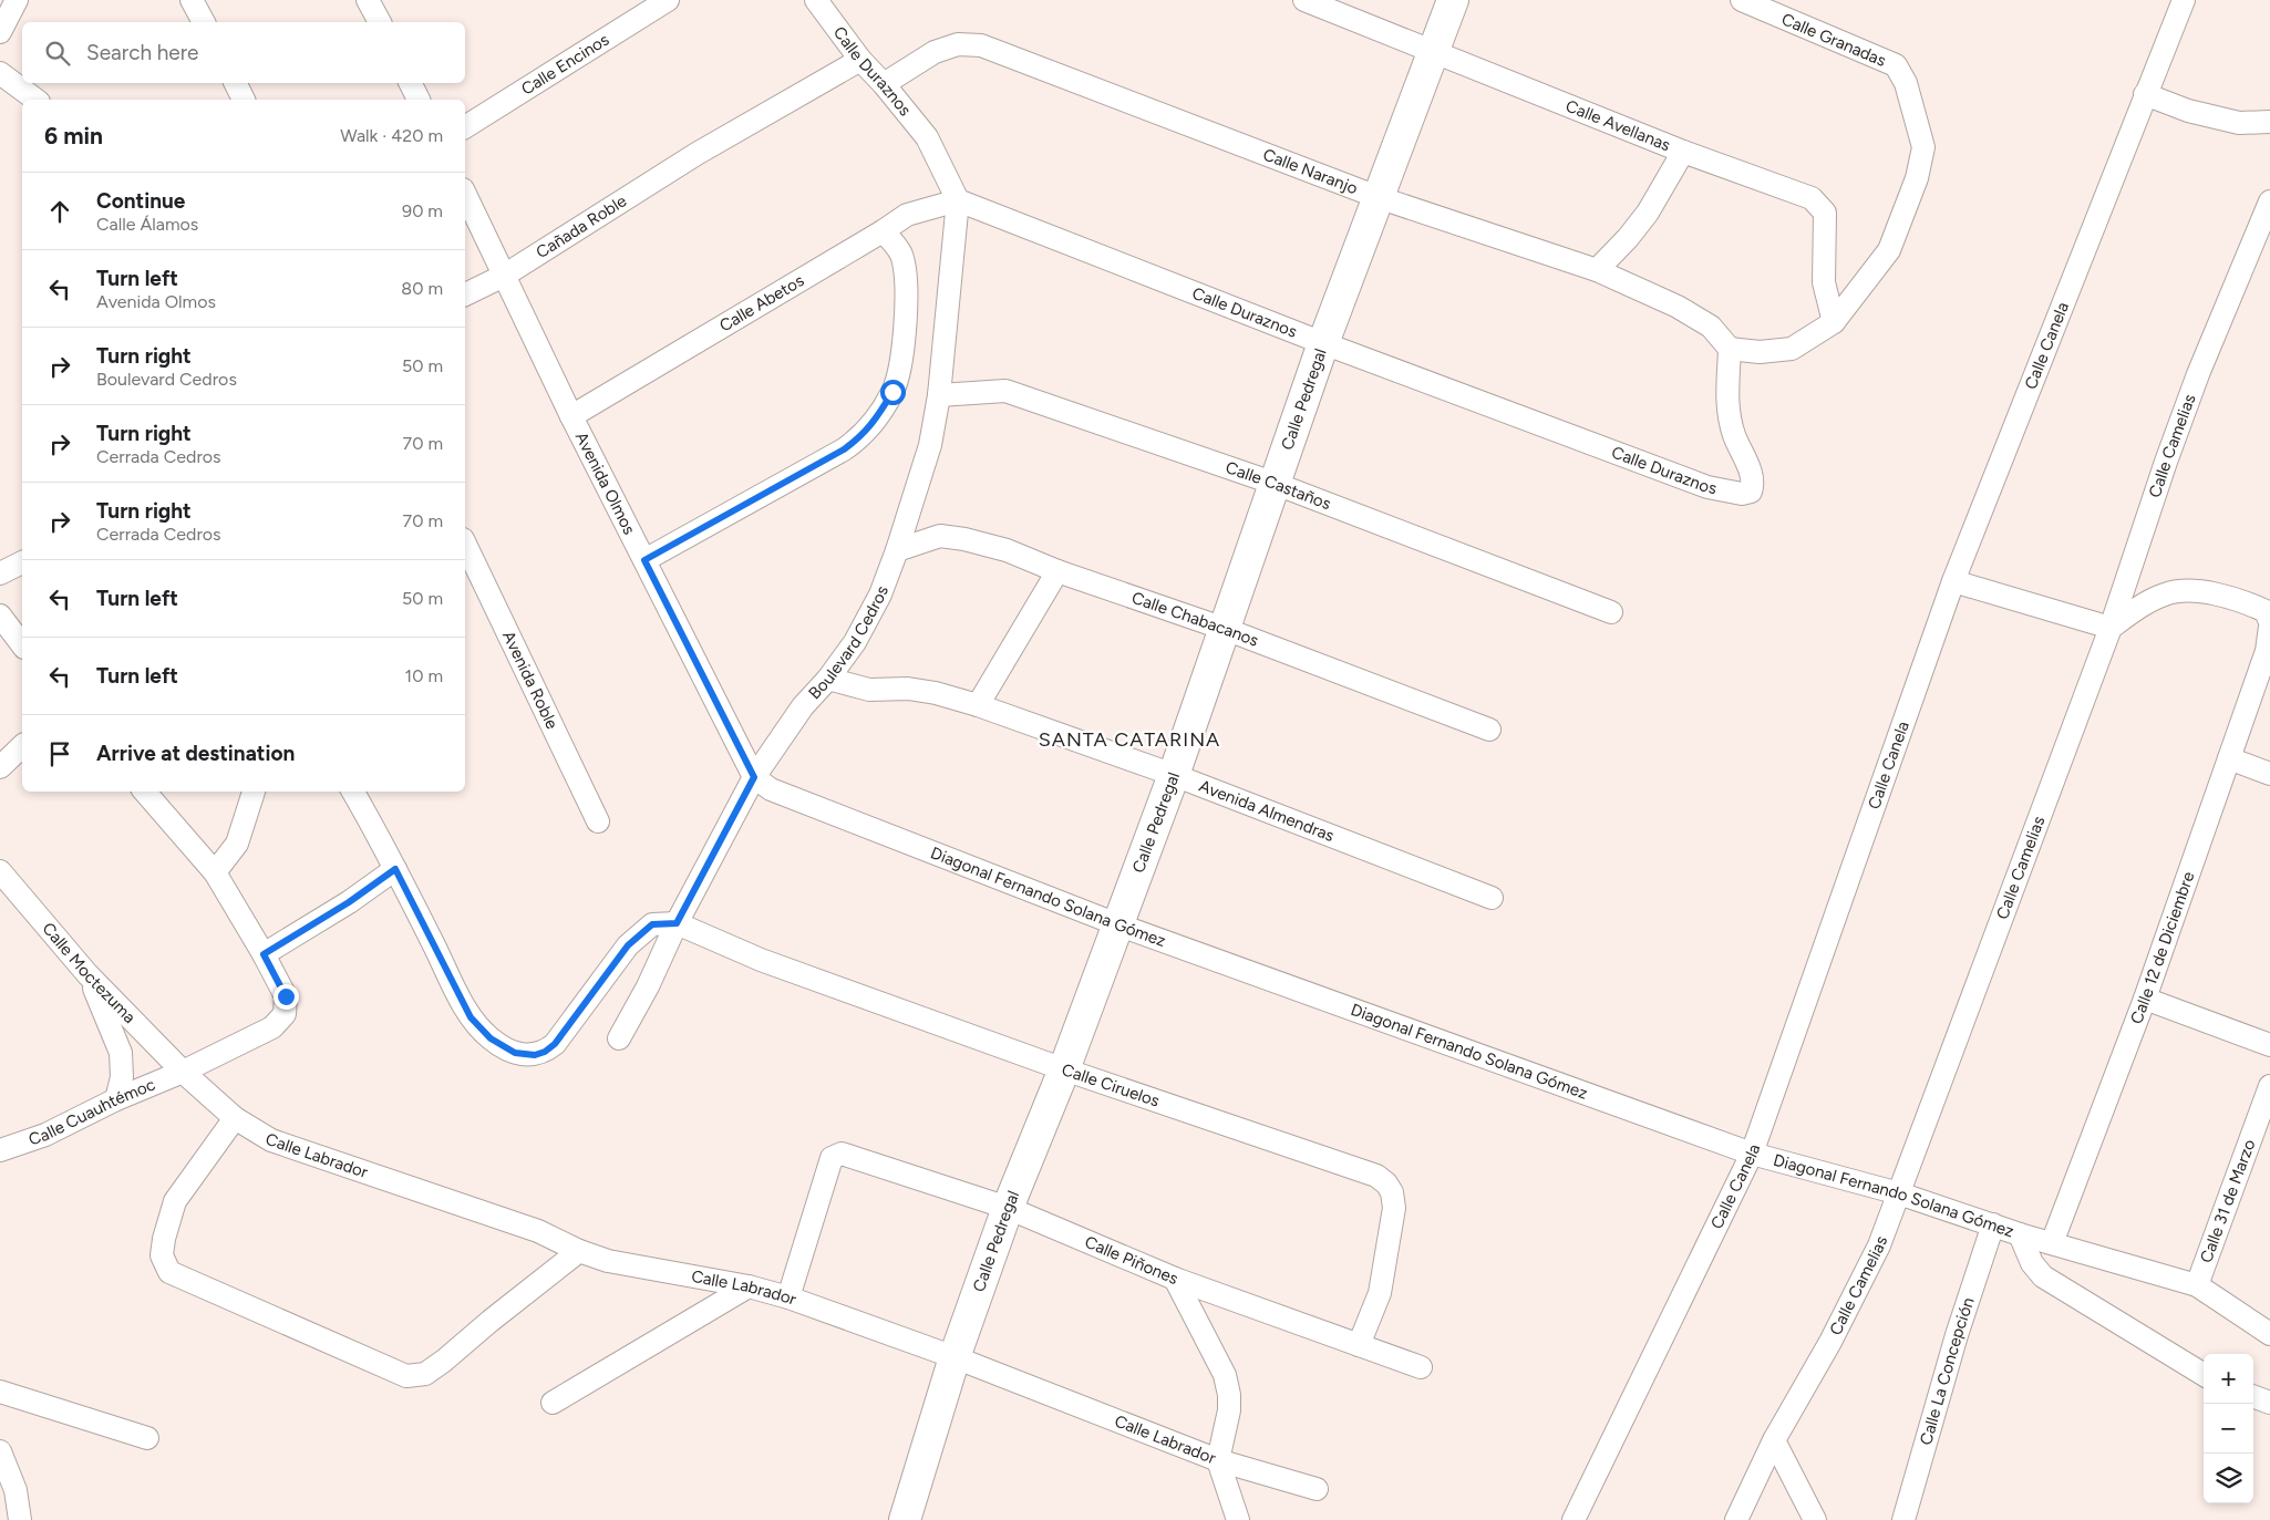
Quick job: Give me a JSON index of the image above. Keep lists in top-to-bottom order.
{
  "streets": {
    "street": [
      "Calle Granadas",
      "Calle Encinos",
      "Calle Duraznos",
      "Calle Avellanas",
      "Calle Naranjo",
      "Cañada Roble",
      "Calle Abetos",
      "Calle Canela",
      "Calle Pedregal",
      "Calle Camelias",
      "Avenida Olmos",
      "Calle Castaños",
      "Calle Chabacanos",
      "Boulevard Cedros",
      "Avenida Roble",
      "Avenida Almendras",
      "Diagonal Fernando Solana Gómez",
      "Calle 12 de Diciembre",
      "Calle Moctezuma",
      "Calle Ciruelos",
      "Calle Cuauhtémoc",
      "Calle Labrador",
      "Calle 31 de Marzo",
      "Calle Piñones",
      "Calle La Concepción"
    ]
  },
  "crossings": [
    ["Calle Granadas", "Calle Avellanas"],
    ["Calle Duraznos", "Calle Naranjo"],
    ["Calle Duraznos", "Cañada Roble"],
    ["Calle Duraznos", "Calle Abetos"],
    ["Calle Duraznos", "Calle Pedregal"],
    ["Calle Duraznos", "Boulevard Cedros"],
    ["Calle Avellanas", "Calle Pedregal"],
    ["Calle Naranjo", "Calle Pedregal"],
    ["Cañada Roble", "Avenida Olmos"],
    ["Calle Abetos", "Avenida Olmos"],
    ["Calle Abetos", "Boulevard Cedros"],
    ["Calle Canela", "Diagonal Fernando Solana Gómez"],
    ["Calle Pedregal", "Calle Castaños"],
    ["Calle Pedregal", "Calle Chabacanos"],
    ["Calle Pedregal", "Avenida Almendras"],
    ["Calle Pedregal", "Diagonal Fernando Solana Gómez"],
    ["Calle Pedregal", "Calle Ciruelos"],
    ["Calle Pedregal", "Calle Labrador"],
    ["Calle Pedregal", "Calle Piñones"],
    ["Calle Camelias", "Diagonal Fernando Solana Gómez"],
    ["Avenida Olmos", "Boulevard Cedros"],
    ["Avenida Olmos", "Diagonal Fernando Solana Gómez"],
    ["Calle Castaños", "Boulevard Cedros"],
    ["Calle Chabacanos", "Boulevard Cedros"],
    ["Boulevard Cedros", "Avenida Almendras"],
    ["Boulevard Cedros", "Diagonal Fernando Solana Gómez"],
    ["Boulevard Cedros", "Calle Ciruelos"],
    ["Diagonal Fernando Solana Gómez", "Calle 12 de Diciembre"],
    ["Diagonal Fernando Solana Gómez", "Calle 31 de Marzo"],
    ["Diagonal Fernando Solana Gómez", "Calle La Concepción"],
    ["Calle Moctezuma", "Calle Cuauhtémoc"],
    ["Calle Moctezuma", "Calle Labrador"],
    ["Calle Ciruelos", "Calle Piñones"],
    ["Calle Cuauhtémoc", "Calle Labrador"],
    ["Calle Labrador", "Calle Piñones"]
  ],
  "districts": ["SANTA CATARINA"],
  "page": {
    "search": "Search here",
    "heading": ["6 min", "Walk · 420 m"],
    "list": [
      ["Continue", "Calle Álamos", "90 m"],
      ["Turn left", "Avenida Olmos", "80 m"],
      ["Turn right", "Boulevard Cedros", "50 m"],
      ["Turn right", "Cerrada Cedros", "70 m"],
      ["Turn right", "Cerrada Cedros", "70 m"],
      ["Turn left", "50 m"],
      ["Turn left", "10 m"],
      "Arrive at destination"
    ],
    "map_buttons": ["+", "−"]
  }
}
